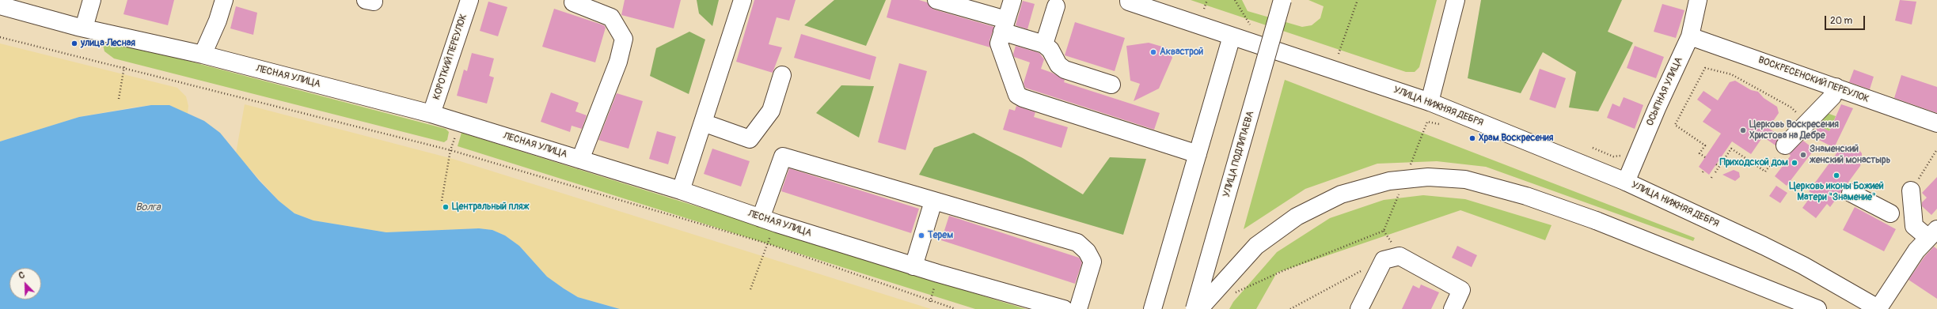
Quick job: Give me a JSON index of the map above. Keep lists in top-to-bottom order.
{
  "streets": {
    "main road": [
      "КОРОТКИЙ ПЕРЕУЛОК",
      "ЛЕСНАЯ УЛИЦА",
      "ВОСКРЕСЕНСКИЙ ПЕРЕУЛОК",
      "ОСЫПНАЯ УЛИЦА",
      "УЛИЦА НИЖНЯЯ ДЕБРЯ",
      "УЛИЦА ПОДЛИПАЕВА"
    ]
  },
  "crossings": [
    ["КОРОТКИЙ ПЕРЕУЛОК", "ЛЕСНАЯ УЛИЦА"],
    ["ВОСКРЕСЕНСКИЙ ПЕРЕУЛОК", "ОСЫПНАЯ УЛИЦА"],
    ["ОСЫПНАЯ УЛИЦА", "УЛИЦА НИЖНЯЯ ДЕБРЯ"]
  ],
  "water": ["Волга"],
  "places": [
    "улица Лесная",
    "Аквастрой",
    "Церковь Воскресения Христова на Дебре",
    "Храм Воскресения",
    "Знаменский женский монастырь",
    "Приходской дом",
    "Церковь иконы Божией Матери \"Знамение\"",
    "Центральный пляж",
    "Терем"
  ],
  "scale_bar": "20 m",
  "north": "top left"
}
